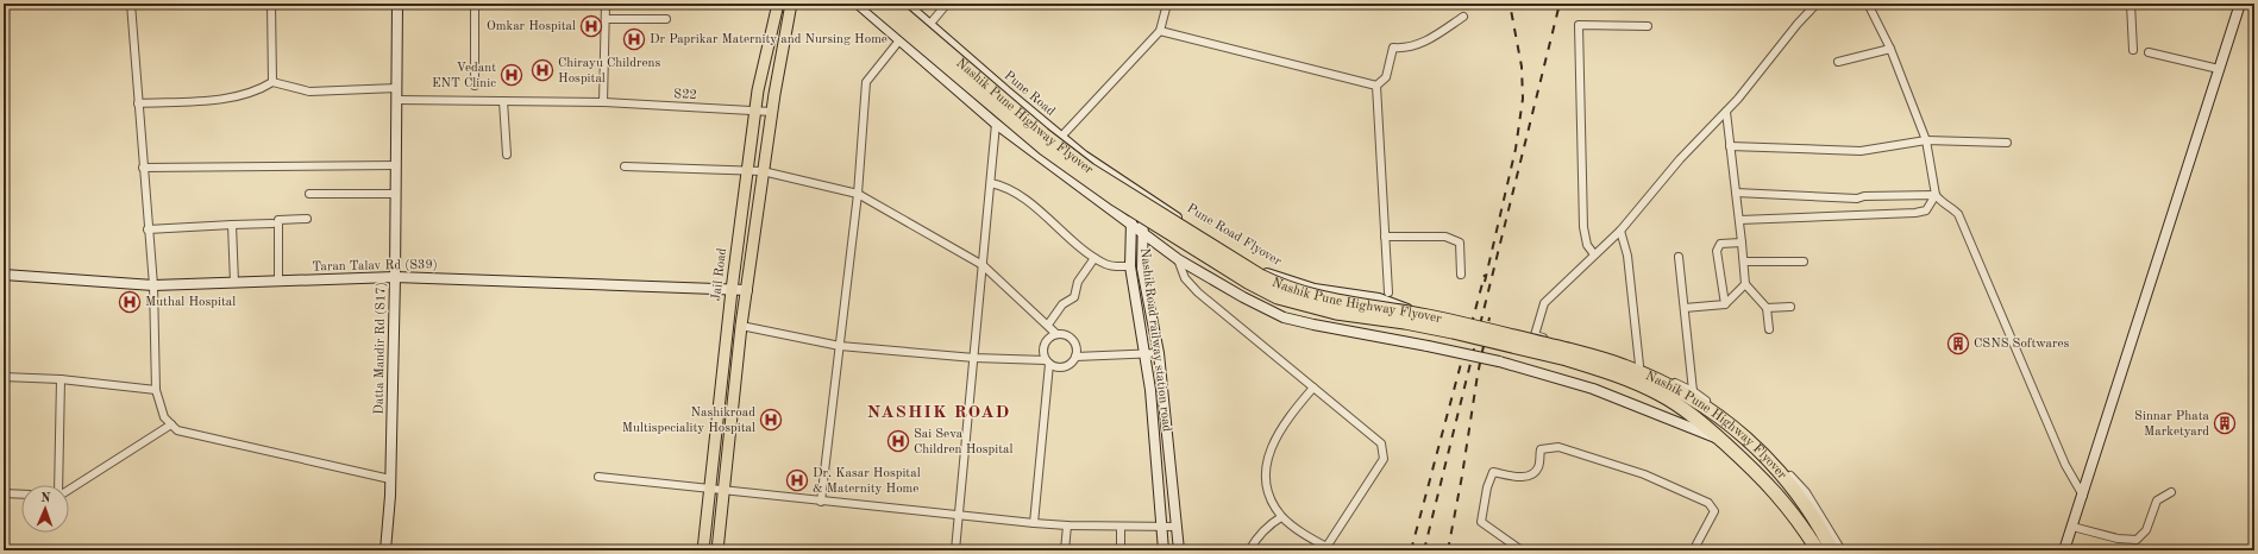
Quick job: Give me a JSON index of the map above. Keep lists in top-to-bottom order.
{
  "streets": {
    "highway": ["Nashik Pune Highway Flyover"],
    "main road": [
      "Pune Road",
      "Pune Road Flyover",
      "Taran Talav Rd (S39)",
      "Jail Road",
      "NashikRoad railway station road",
      "Datta Mandir Rd (S17)"
    ],
    "street": ["S22"]
  },
  "crossings": [
    ["Pune Road", "Pune Road Flyover"],
    ["Pune Road", "NashikRoad railway station road"],
    ["S22", "Jail Road"],
    ["S22", "Datta Mandir Rd (S17)"],
    ["Nashik Pune Highway Flyover", "Pune Road Flyover"],
    ["Taran Talav Rd (S39)", "Jail Road"],
    ["Taran Talav Rd (S39)", "Datta Mandir Rd (S17)"]
  ],
  "districts": ["NASHIK ROAD"],
  "places": {
    "hospital": [
      "Omkar Hospital",
      "Dr Paprikar Maternity and Nursing Home",
      "Chirayu Childrens Hospital",
      "Vedant ENT Clinic",
      "Muthal Hospital",
      "Nashikroad Multispeciality Hospital",
      "Sai Seva Children Hospital",
      "Dr. Kasar Hospital & Maternity Home"
    ],
    "building": ["CSNS Softwares", "Sinnar Phata Marketyard"]
  },
  "north": "top"
}
